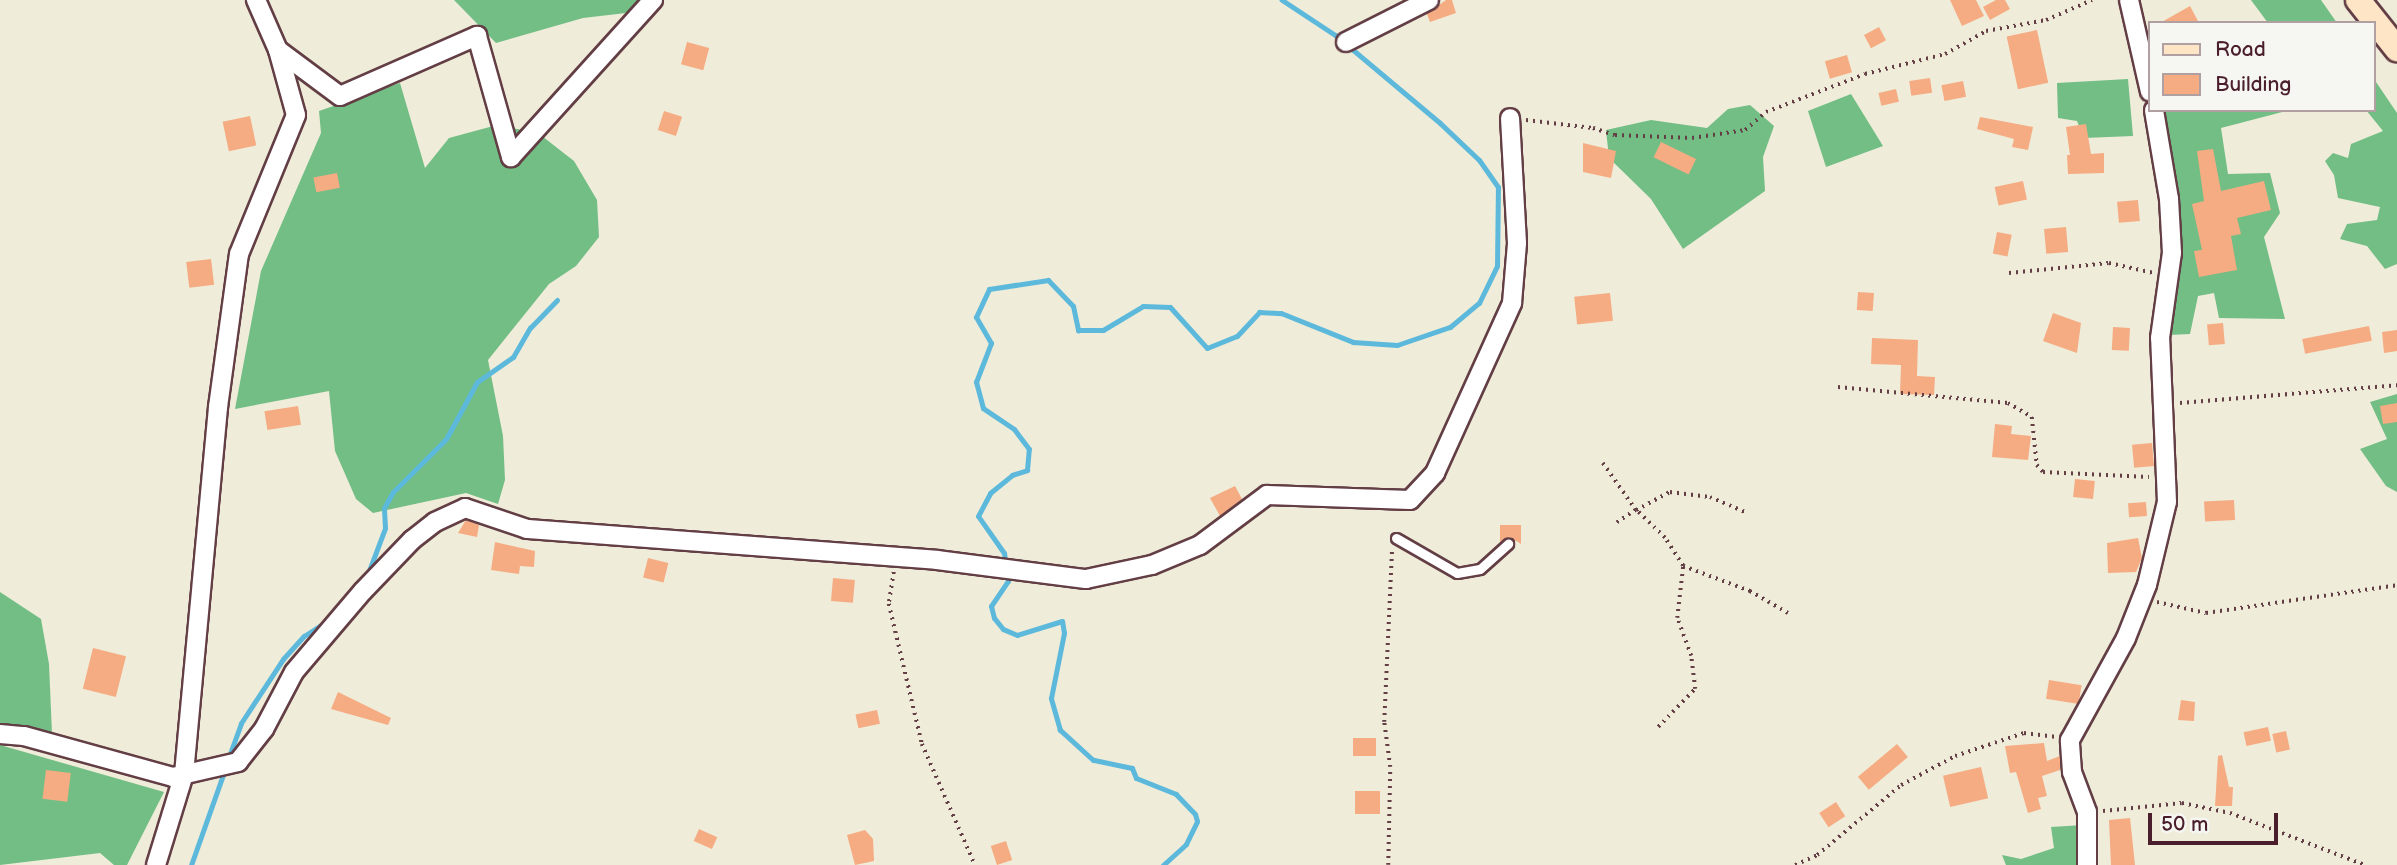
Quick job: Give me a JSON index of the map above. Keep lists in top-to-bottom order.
{
  "legend": ["Road", "Building"],
  "scale_bar": "50 m"
}
